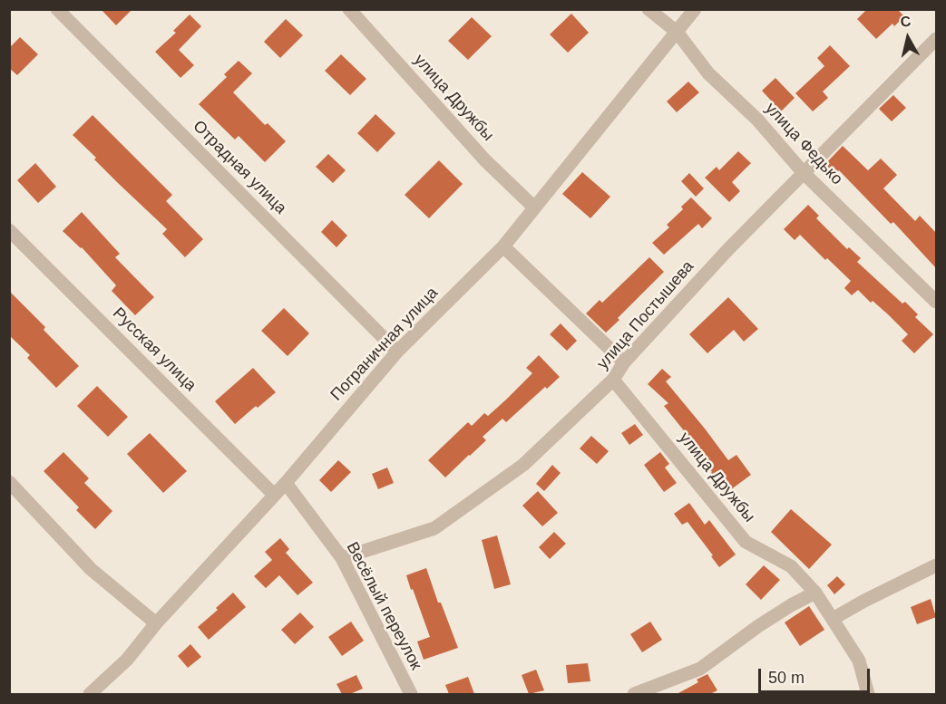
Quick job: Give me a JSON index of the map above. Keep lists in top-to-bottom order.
{
  "streets": {
    "street": [
      "улица Дружбы",
      "улица Федько",
      "Отрадная улица",
      "улица Постышева",
      "Пограничная улица",
      "Русская улица",
      "Весёлый переулок"
    ]
  },
  "crossings": [
    ["улица Дружбы", "улица Постышева"],
    ["улица Дружбы", "Пограничная улица"],
    ["улица Федько", "улица Постышева"],
    ["улица Федько", "Пограничная улица"],
    ["Отрадная улица", "Пограничная улица"],
    ["улица Постышева", "Весёлый переулок"],
    ["Пограничная улица", "Русская улица"],
    ["Пограничная улица", "Весёлый переулок"]
  ],
  "scale_bar": "50 m",
  "north": "top"
}
